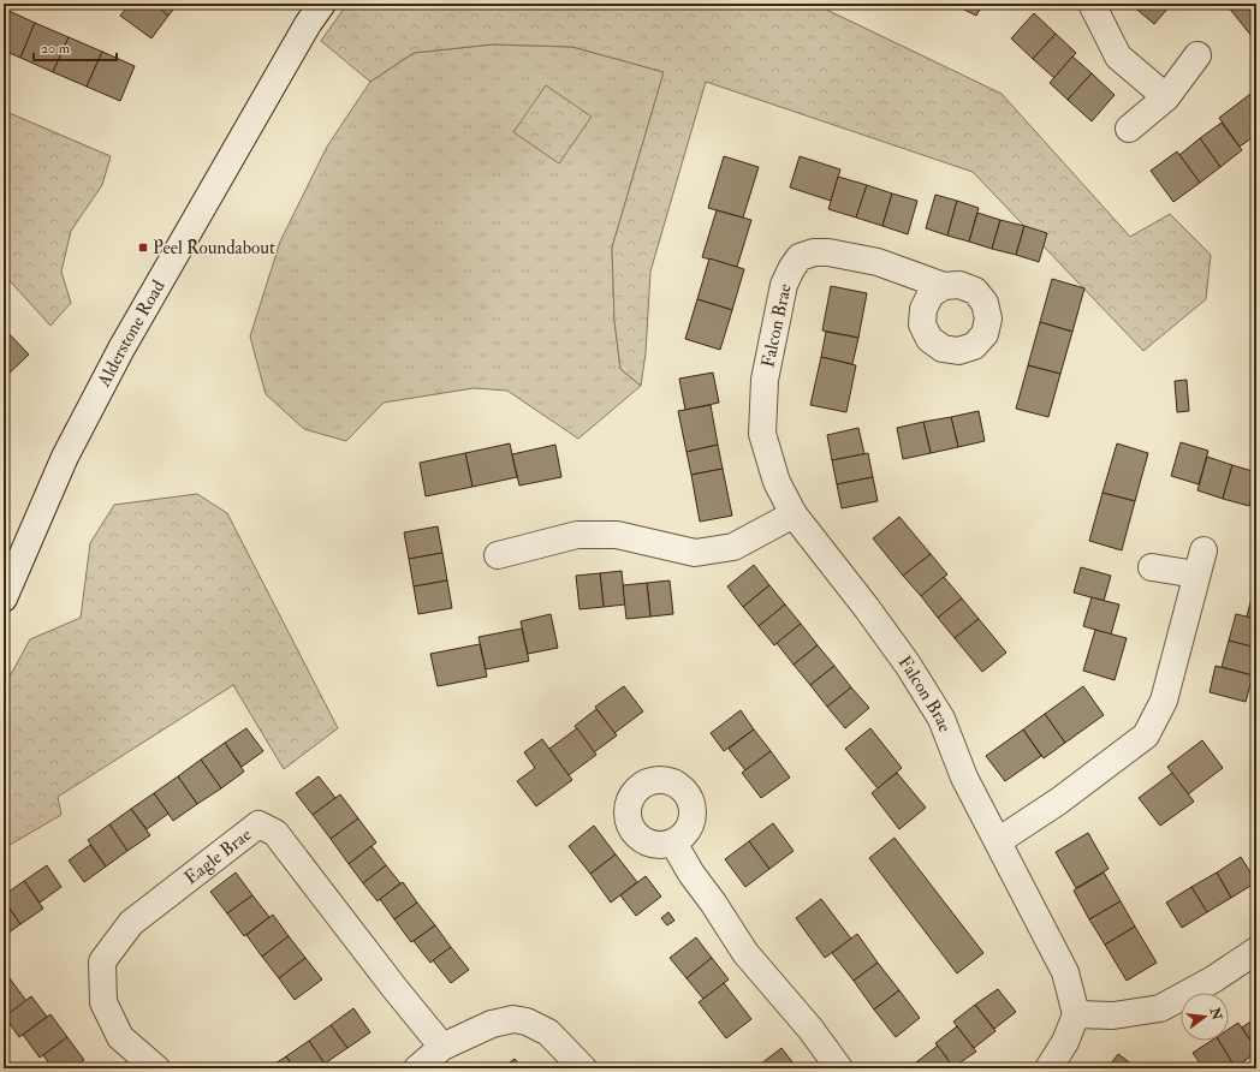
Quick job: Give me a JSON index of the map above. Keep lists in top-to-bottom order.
{
  "streets": {
    "street": ["Falcon Brae", "Alderstone Road", "Eagle Brae"]
  },
  "places": {
    "transit": ["Peel Roundabout"]
  },
  "scale_bar": "20 m",
  "north": "right"
}
